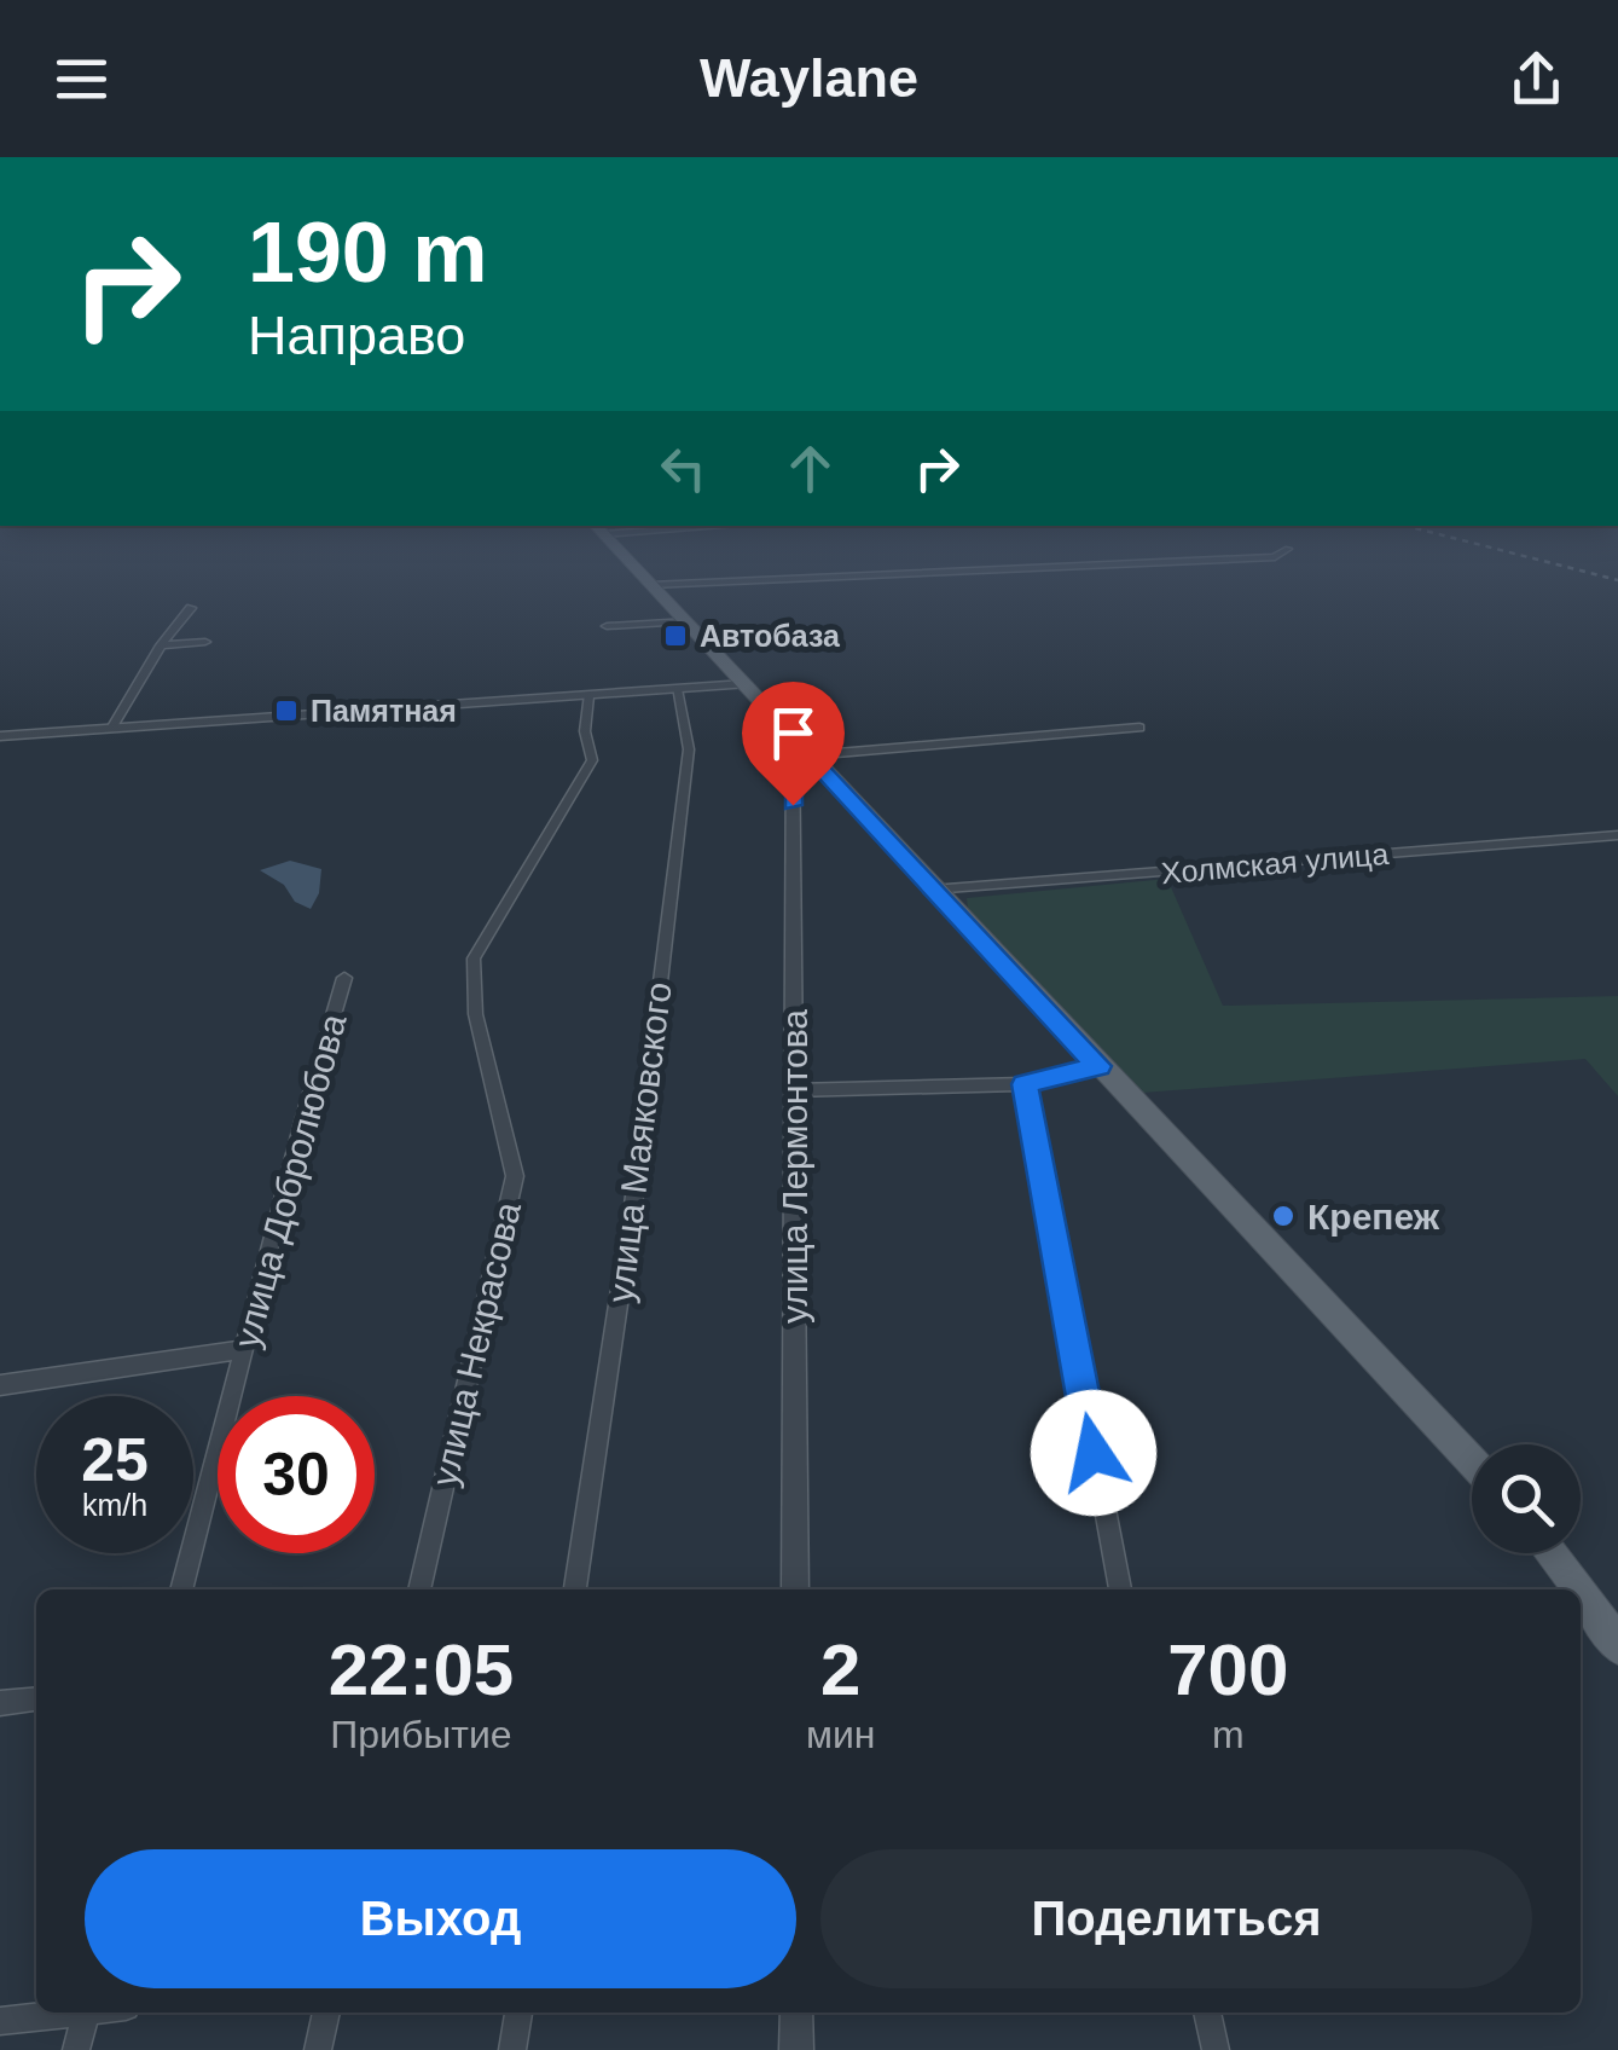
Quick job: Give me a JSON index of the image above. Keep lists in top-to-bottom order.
{
  "streets": {
    "street": [
      "Холмская улица",
      "улица Маяковского",
      "улица Лермонтова",
      "улица Добролюбова",
      "улица Некрасова"
    ]
  },
  "places": {
    "transit": ["Автобаза", "Памятная"],
    "other": ["Крепеж"]
  },
  "page": {
    "header": "Waylane",
    "turn": ["190 m", "Направо"],
    "speed": "25 km/h",
    "limit": "30",
    "eta": [
      "22:05",
      "Прибытие",
      "2",
      "мин",
      "700",
      "m"
    ],
    "buttons": ["Выход", "Поделиться"]
  }
}
